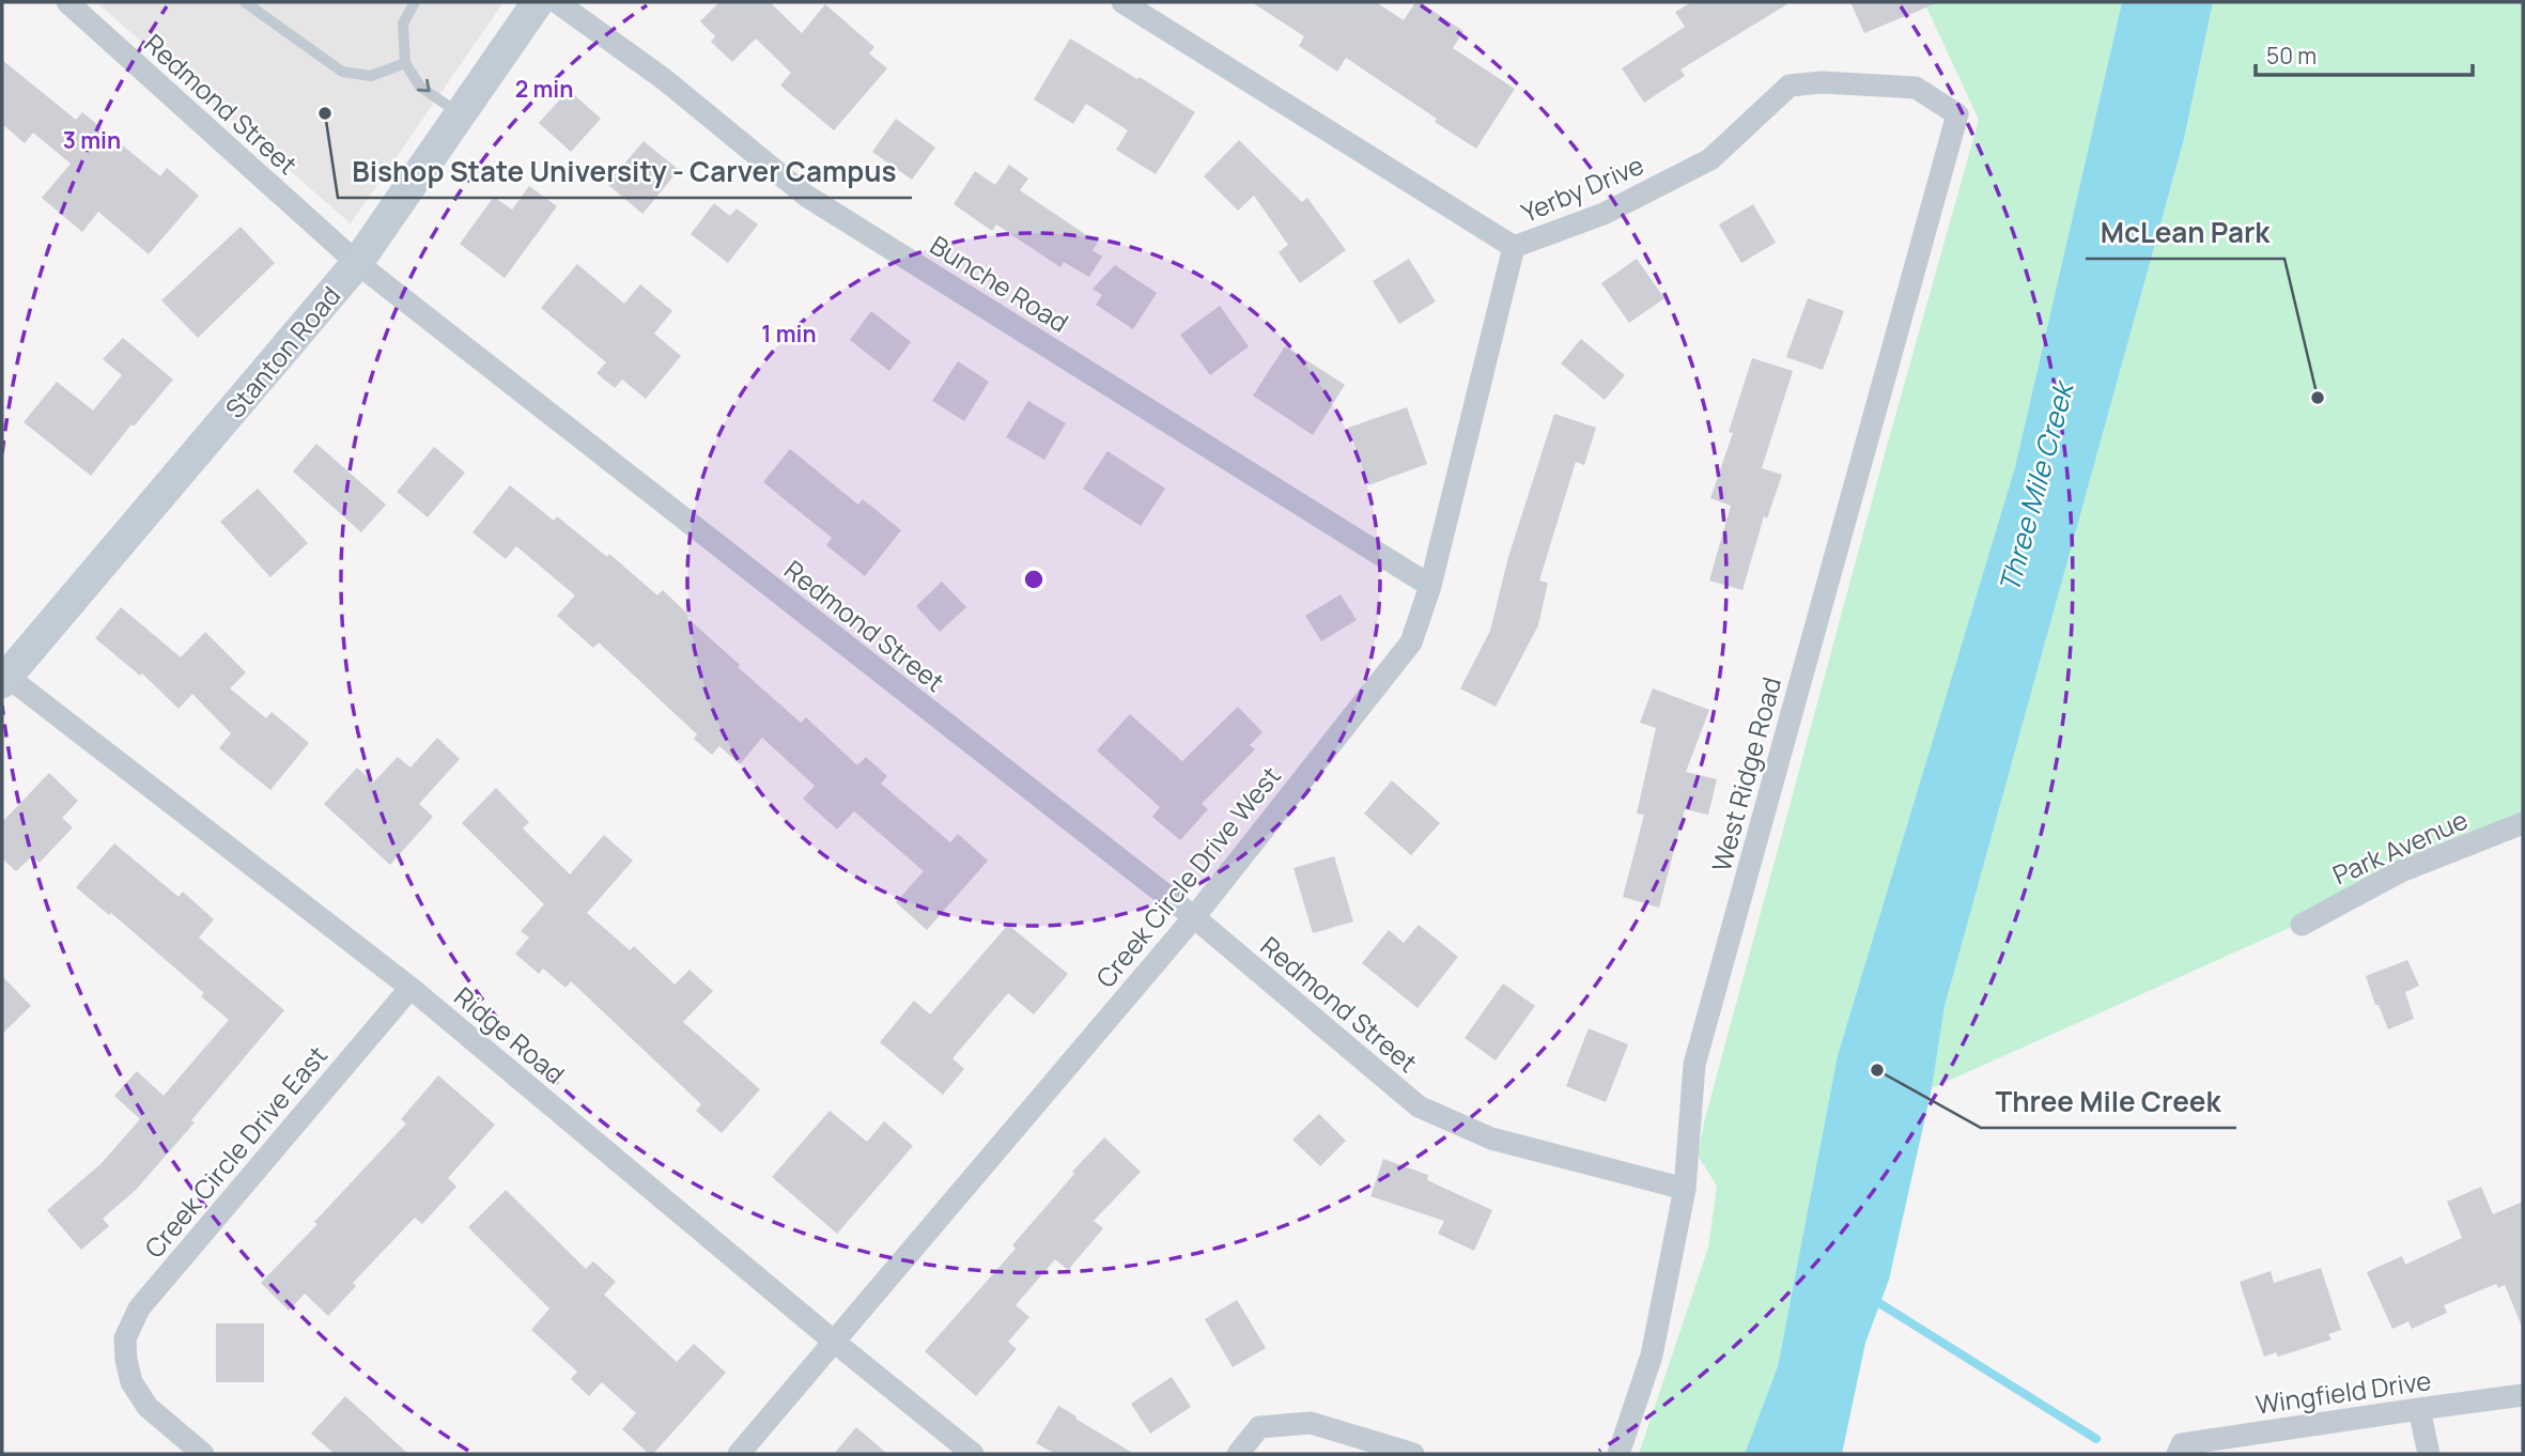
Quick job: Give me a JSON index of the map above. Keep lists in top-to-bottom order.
{
  "streets": {
    "street": [
      "Redmond Street",
      "Yerby Drive",
      "Bunche Road",
      "Stanton Road",
      "West Ridge Road",
      "Park Avenue",
      "Creek Circle Drive West",
      "Ridge Road",
      "Creek Circle Drive East",
      "Wingfield Drive"
    ]
  },
  "crossings": [
    ["Redmond Street", "Stanton Road"],
    ["Redmond Street", "West Ridge Road"],
    ["Redmond Street", "Creek Circle Drive West"],
    ["Yerby Drive", "West Ridge Road"],
    ["Yerby Drive", "Creek Circle Drive West"],
    ["Bunche Road", "Creek Circle Drive West"],
    ["Stanton Road", "Ridge Road"],
    ["Creek Circle Drive West", "Ridge Road"],
    ["Ridge Road", "Creek Circle Drive East"]
  ],
  "water": ["Three Mile Creek"],
  "places": ["Bishop State University - Carver Campus", "McLean Park", "Three Mile Creek"],
  "scale_bar": "50 m",
  "rings": ["2 min", "3 min", "1 min"]
}
